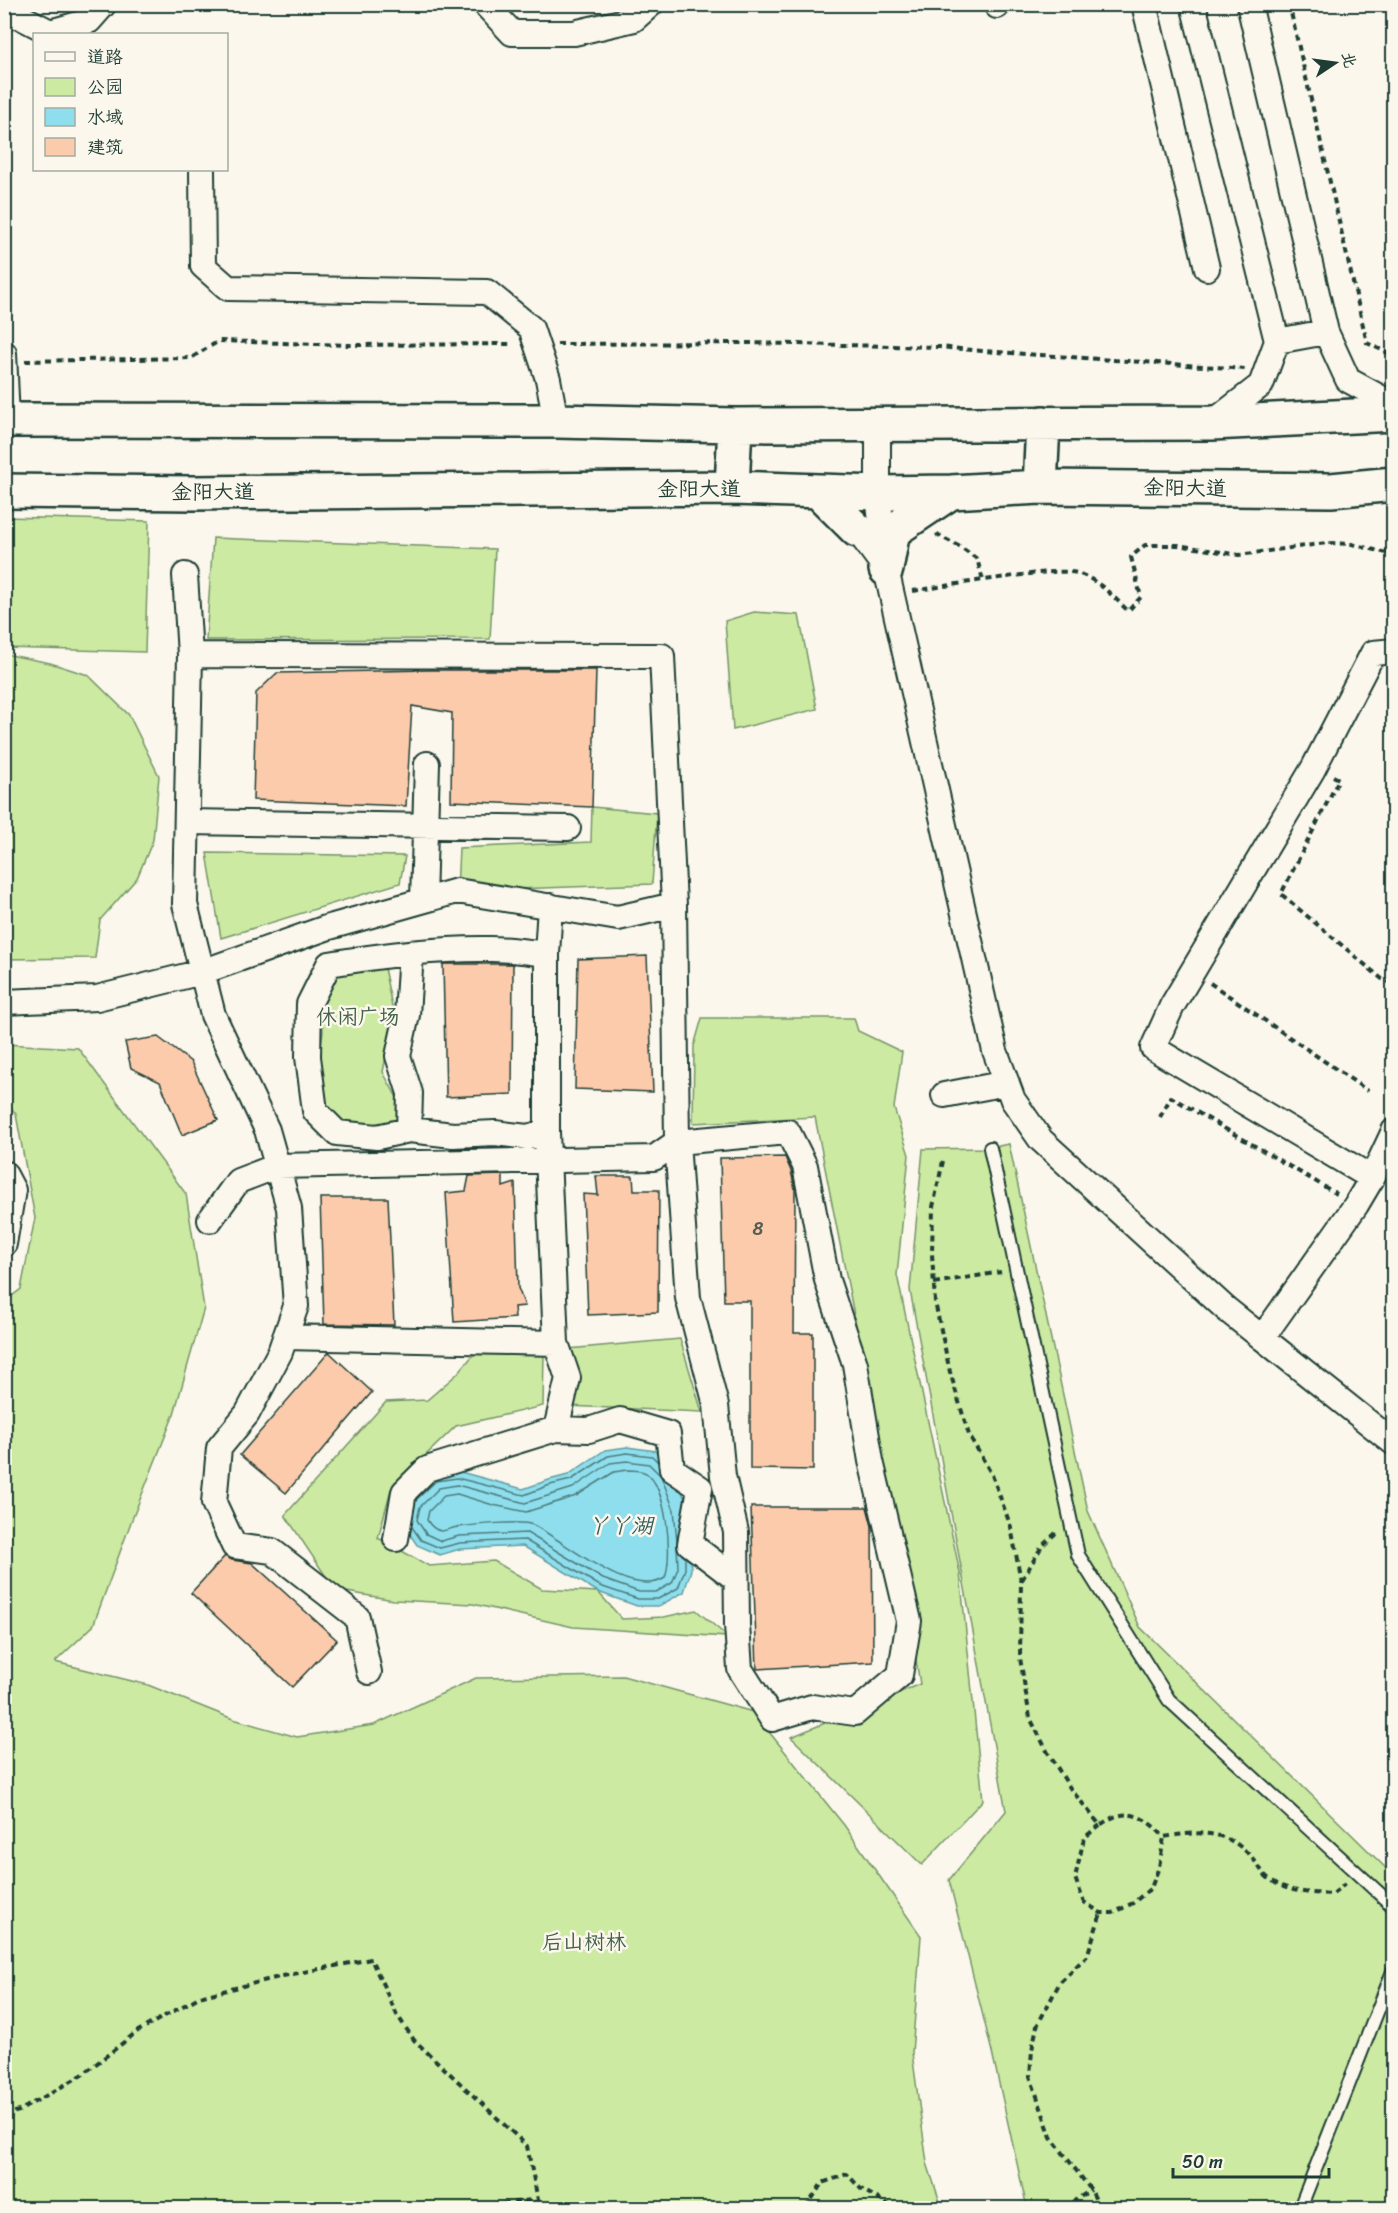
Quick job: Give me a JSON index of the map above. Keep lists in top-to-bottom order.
{
  "streets": {
    "main road": ["金阳大道"]
  },
  "water": ["丫丫湖"],
  "parks": ["休闲广场", "后山树林"],
  "house_numbers": ["8"],
  "legend": [
    "道路",
    "公园",
    "水域",
    "建筑"
  ],
  "scale_bar": "50 m",
  "north": "right"
}
